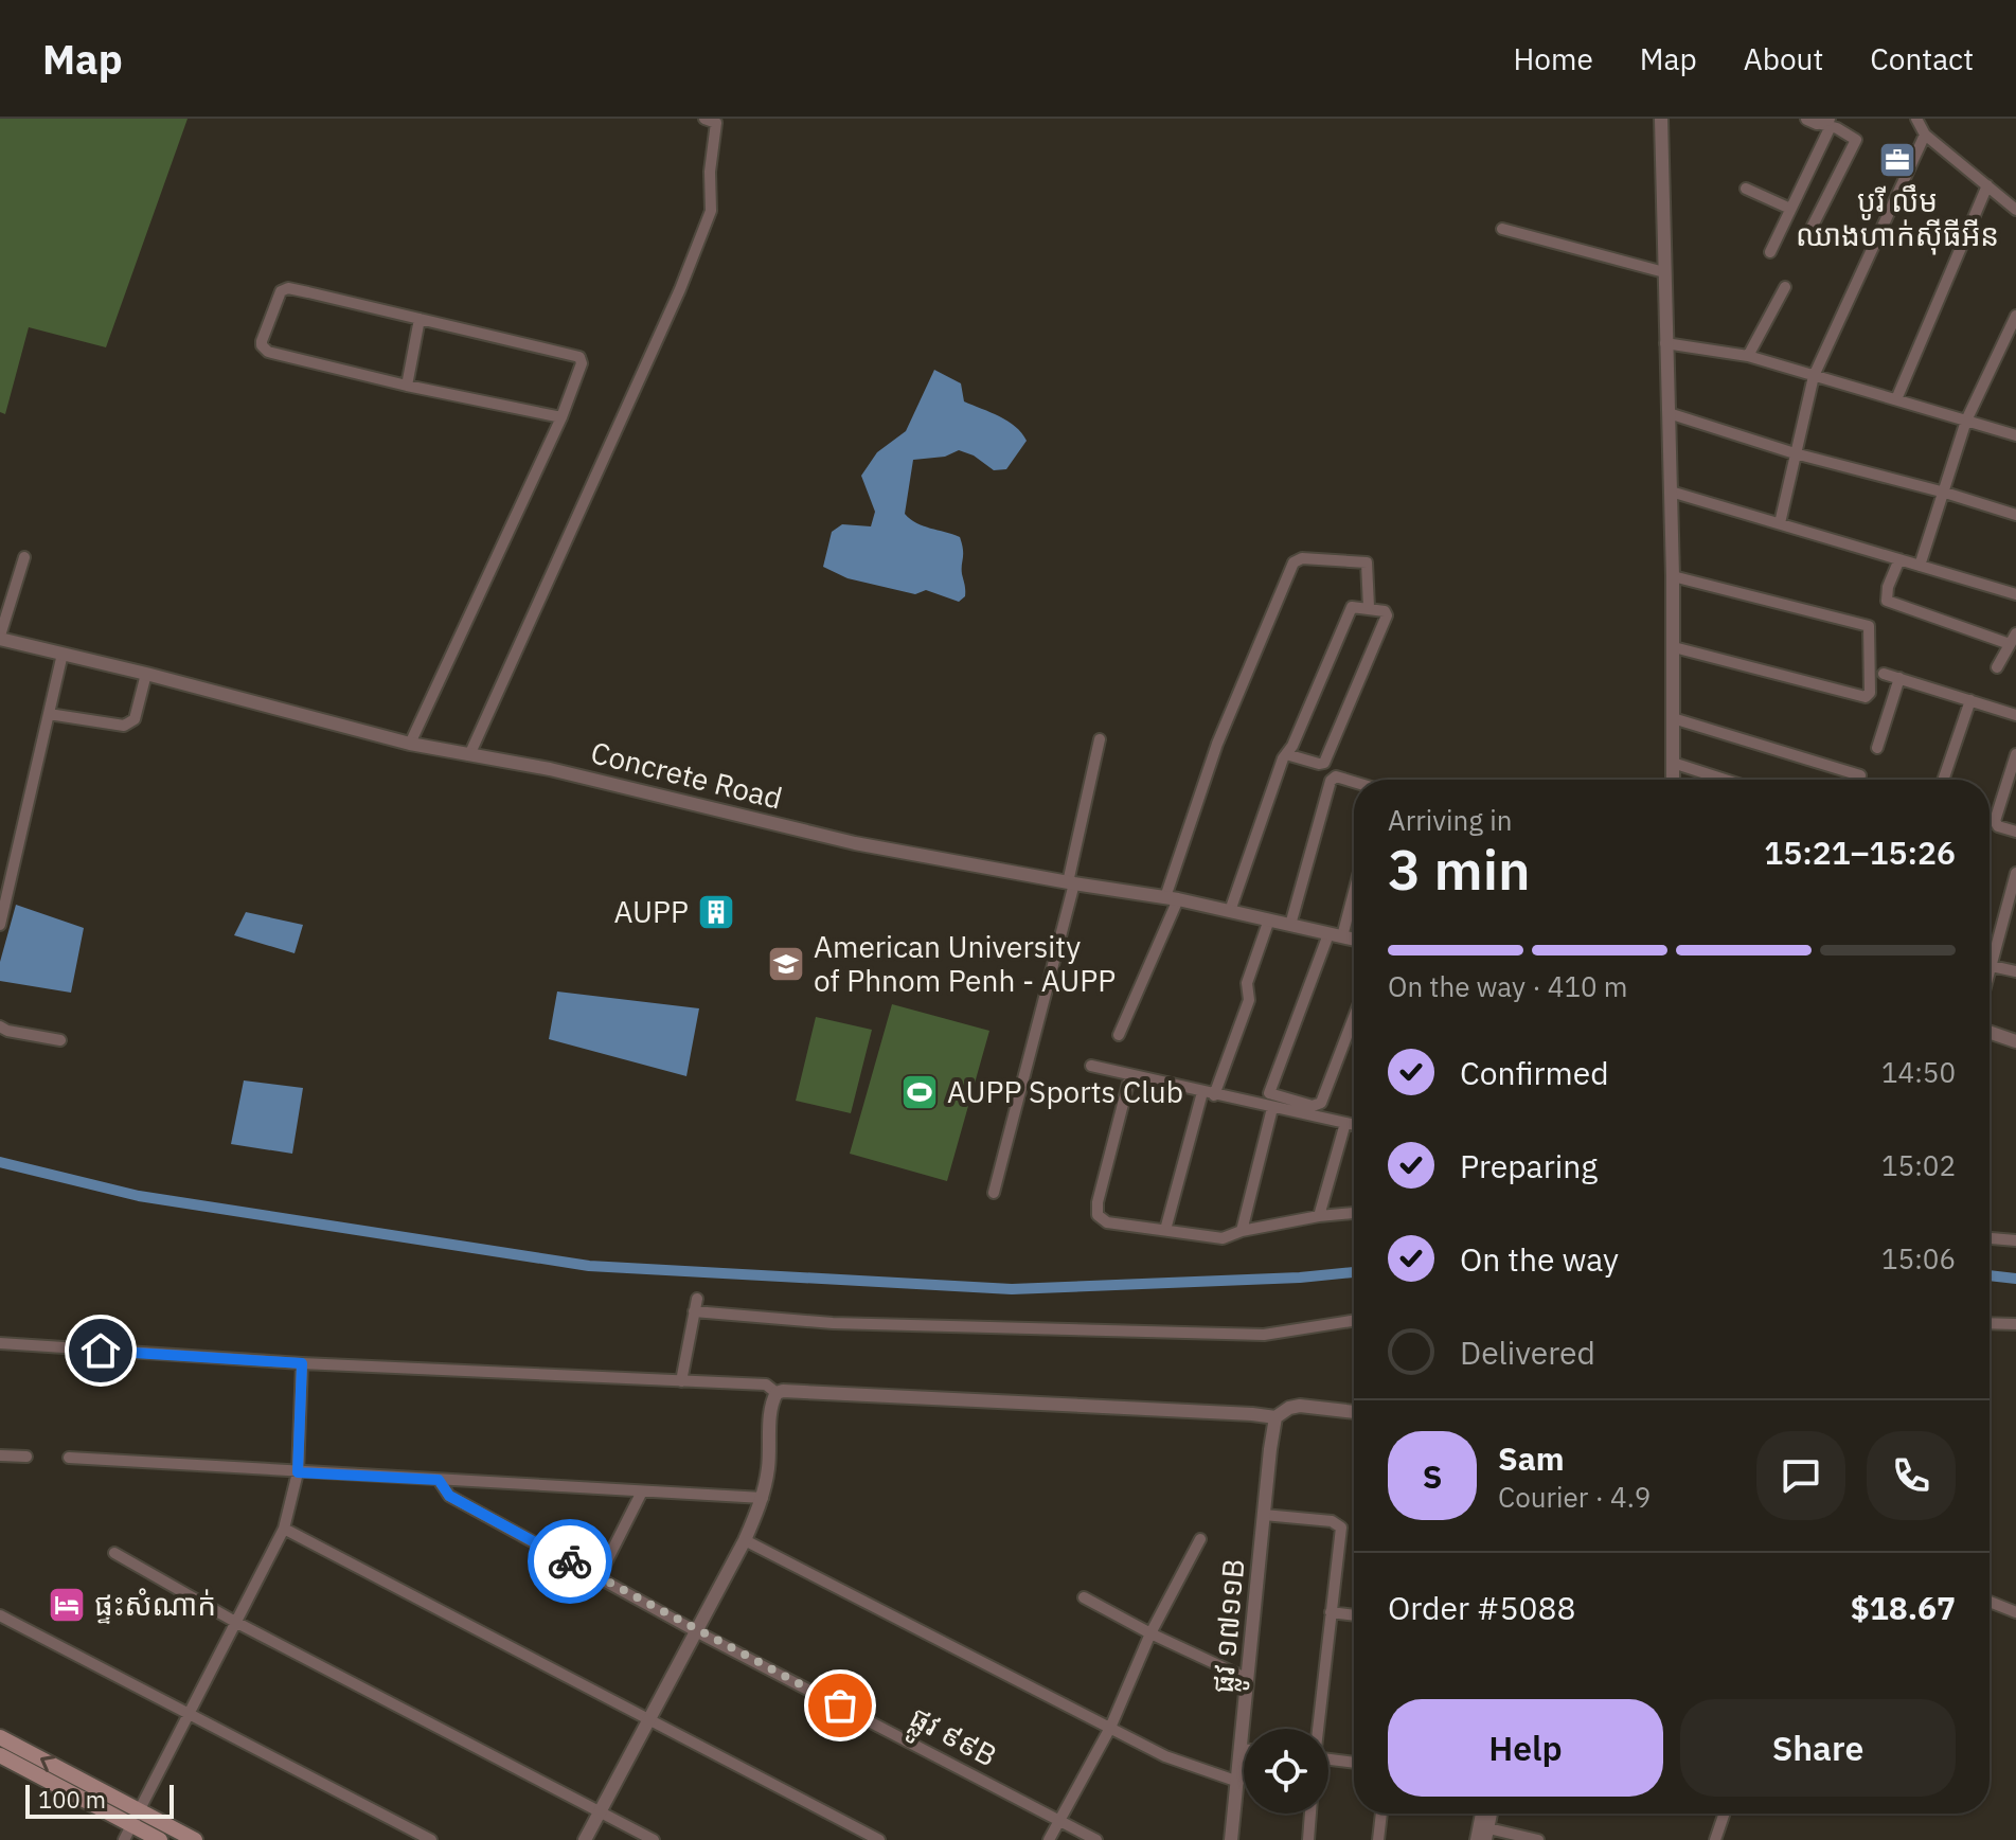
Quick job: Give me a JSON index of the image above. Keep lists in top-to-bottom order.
{
  "streets": {
    "street": ["Concrete Road", "ផ្លូវ ១៧១១B", "ផ្លូវ ៩៩B"]
  },
  "places": {
    "office": ["បូរី លឹម ឈាងហាក់សុីធីអីន"],
    "building": ["AUPP"],
    "school or university": ["American University of Phnom Penh - AUPP"],
    "sports": ["AUPP Sports Club"],
    "hotel": ["ផ្ទះសំណាក់"]
  },
  "scale_bar": "100 m",
  "page": {
    "header": "Map",
    "nav": [
      "Home",
      "Map",
      "About",
      "Contact"
    ],
    "heading": ["3 min", "Arriving in", "15:21–15:26"],
    "panel": [
      "Sam",
      "Courier · 4.9",
      "Order #5088",
      "$18.67"
    ],
    "bar": "On the way · 410 m",
    "list": [
      ["Confirmed", "14:50"],
      ["Preparing", "15:02"],
      ["On the way", "15:06"],
      "Delivered"
    ],
    "round": "S",
    "buttons": ["Help", "Share"],
    "scale": "100 m"
  }
}
